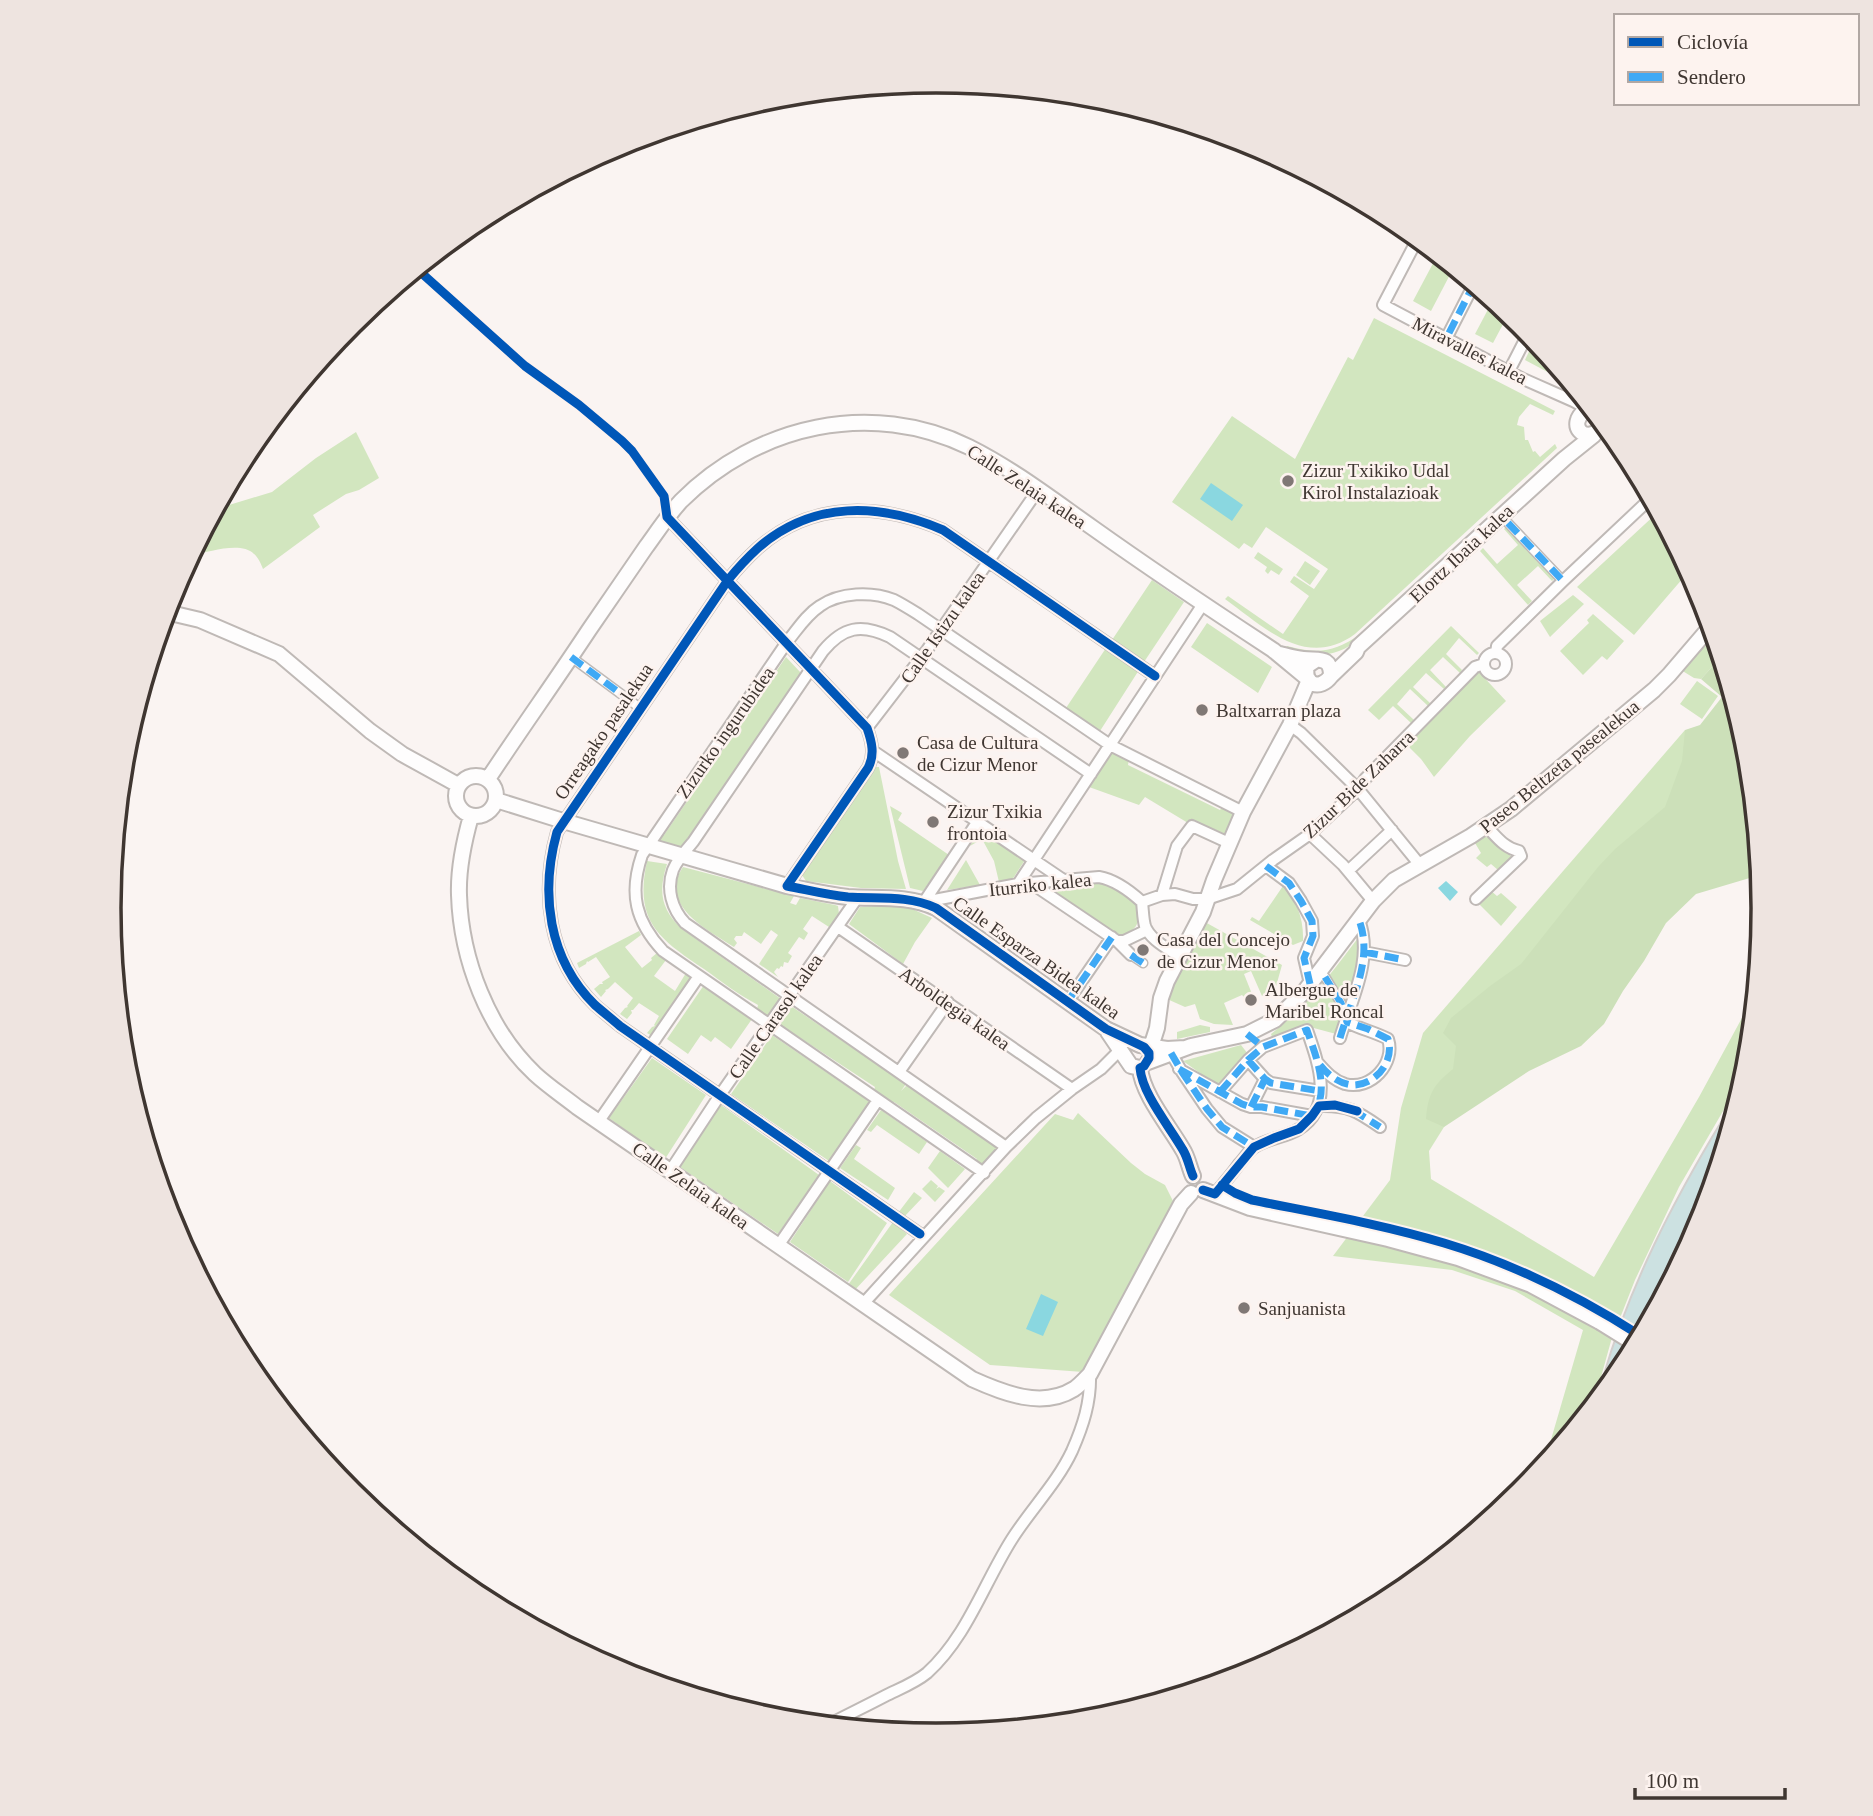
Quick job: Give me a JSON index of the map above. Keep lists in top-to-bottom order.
{
  "streets": {
    "street": [
      "Miravalles kalea",
      "Calle Zelaia kalea",
      "Elortz Ibaia kalea",
      "Calle Istizu kalea",
      "Orreagako pasalekua",
      "Zizurko ingurubidea",
      "Paseo Beltzeta pasealekua",
      "Zizur Bide Zaharra",
      "Iturriko kalea",
      "Calle Esparza Bidea kalea",
      "Arboldegia kalea",
      "Calle Carasol kalea"
    ]
  },
  "crossings": [
    ["Miravalles kalea", "Elortz Ibaia kalea"],
    ["Calle Zelaia kalea", "Elortz Ibaia kalea"],
    ["Calle Zelaia kalea", "Calle Istizu kalea"],
    ["Calle Zelaia kalea", "Calle Esparza Bidea kalea"],
    ["Calle Zelaia kalea", "Calle Carasol kalea"],
    ["Elortz Ibaia kalea", "Zizurko ingurubidea"],
    ["Elortz Ibaia kalea", "Zizur Bide Zaharra"],
    ["Calle Istizu kalea", "Orreagako pasalekua"],
    ["Calle Istizu kalea", "Zizurko ingurubidea"],
    ["Orreagako pasalekua", "Calle Esparza Bidea kalea"],
    ["Orreagako pasalekua", "Calle Carasol kalea"],
    ["Zizurko ingurubidea", "Calle Esparza Bidea kalea"],
    ["Zizurko ingurubidea", "Calle Carasol kalea"],
    ["Paseo Beltzeta pasealekua", "Calle Esparza Bidea kalea"],
    ["Iturriko kalea", "Calle Esparza Bidea kalea"],
    ["Calle Esparza Bidea kalea", "Calle Carasol kalea"],
    ["Arboldegia kalea", "Calle Carasol kalea"]
  ],
  "places": [
    "Zizur Txikiko Udal Kirol Instalazioak",
    "Baltxarran plaza",
    "Casa de Cultura de Cizur Menor",
    "Zizur Txikia frontoia",
    "Casa del Concejo de Cizur Menor",
    "Albergue de Maribel Roncal",
    "Sanjuanista"
  ],
  "legend": ["Ciclovía", "Sendero"],
  "scale_bar": "100 m"
}
